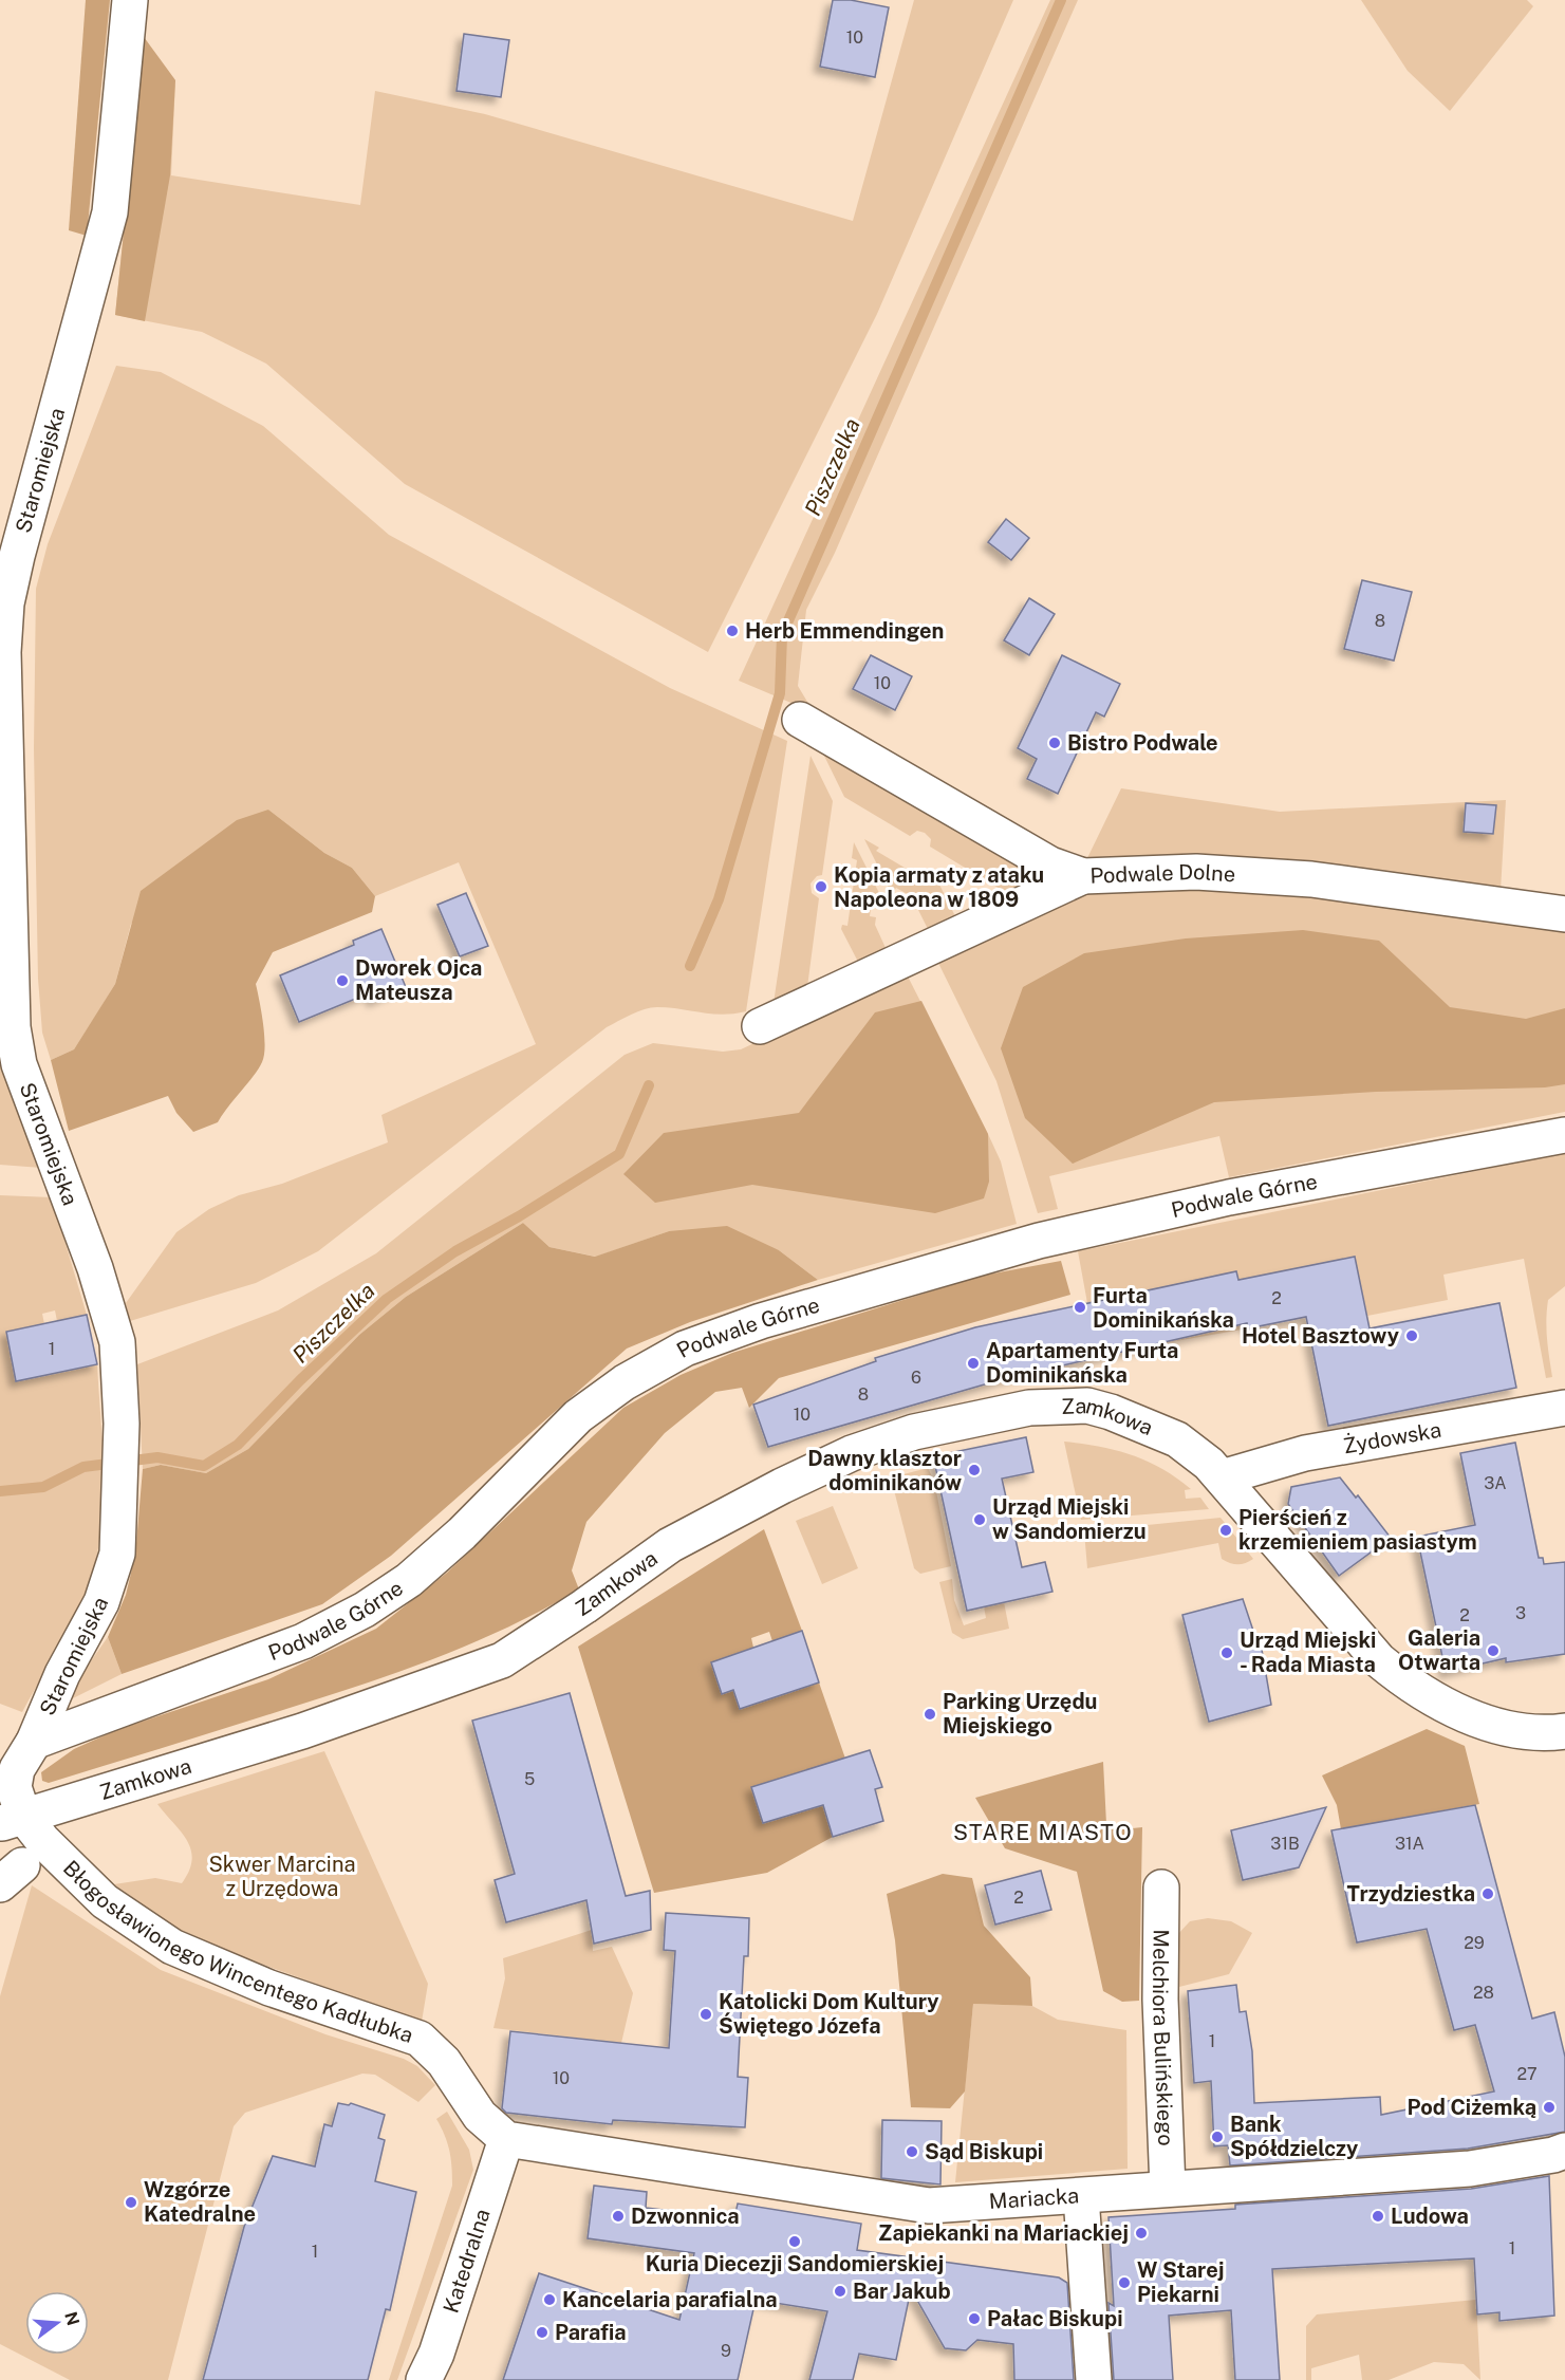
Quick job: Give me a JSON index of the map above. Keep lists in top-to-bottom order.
{
  "streets": {
    "street": [
      "Staromiejska",
      "Podwale Dolne",
      "Podwale Górne",
      "Zamkowa",
      "Żydowska",
      "Błogosławionego Wincentego Kadłubka",
      "Melchiora Bulińskiego",
      "Mariacka",
      "Katedralna"
    ]
  },
  "crossings": [
    ["Staromiejska", "Podwale Górne"],
    ["Staromiejska", "Zamkowa"],
    ["Staromiejska", "Błogosławionego Wincentego Kadłubka"],
    ["Zamkowa", "Żydowska"],
    ["Zamkowa", "Błogosławionego Wincentego Kadłubka"],
    ["Błogosławionego Wincentego Kadłubka", "Mariacka"],
    ["Błogosławionego Wincentego Kadłubka", "Katedralna"],
    ["Melchiora Bulińskiego", "Mariacka"],
    ["Mariacka", "Katedralna"]
  ],
  "districts": ["STARE MIASTO"],
  "water": ["Piszczelka"],
  "parks": ["Skwer Marcina z Urzędowa"],
  "places": [
    "Herb Emmendingen",
    "Bistro Podwale",
    "Kopia armaty z ataku Napoleona w 1809",
    "Dworek Ojca Mateusza",
    "Furta Dominikańska",
    "Hotel Basztowy",
    "Apartamenty Furta Dominikańska",
    "Dawny klasztor dominikanów",
    "Urząd Miejski w Sandomierzu",
    "Pierścień z krzemieniem pasiastym",
    "Galeria Otwarta",
    "Urząd Miejski - Rada Miasta",
    "Parking Urzędu Miejskiego",
    "Trzydziestka",
    "Katolicki Dom Kultury Świętego Józefa",
    "Pod Ciżemką",
    "Bank Spółdzielczy",
    "Sąd Biskupi",
    "Wzgórze Katedralne",
    "Dzwonnica",
    "Ludowa",
    "Zapiekanki na Mariackiej",
    "Kuria Diecezji Sandomierskiej",
    "W Starej Piekarni",
    "Bar Jakub",
    "Kancelaria parafialna",
    "Pałac Biskupi",
    "Parafia"
  ],
  "house_numbers": [
    "10",
    "8",
    "10",
    "2",
    "1",
    "6",
    "8",
    "10",
    "3A",
    "3",
    "2",
    "5",
    "31B",
    "31A",
    "2",
    "29",
    "28",
    "1",
    "27",
    "10",
    "1",
    "1",
    "9"
  ],
  "north": "right"
}
